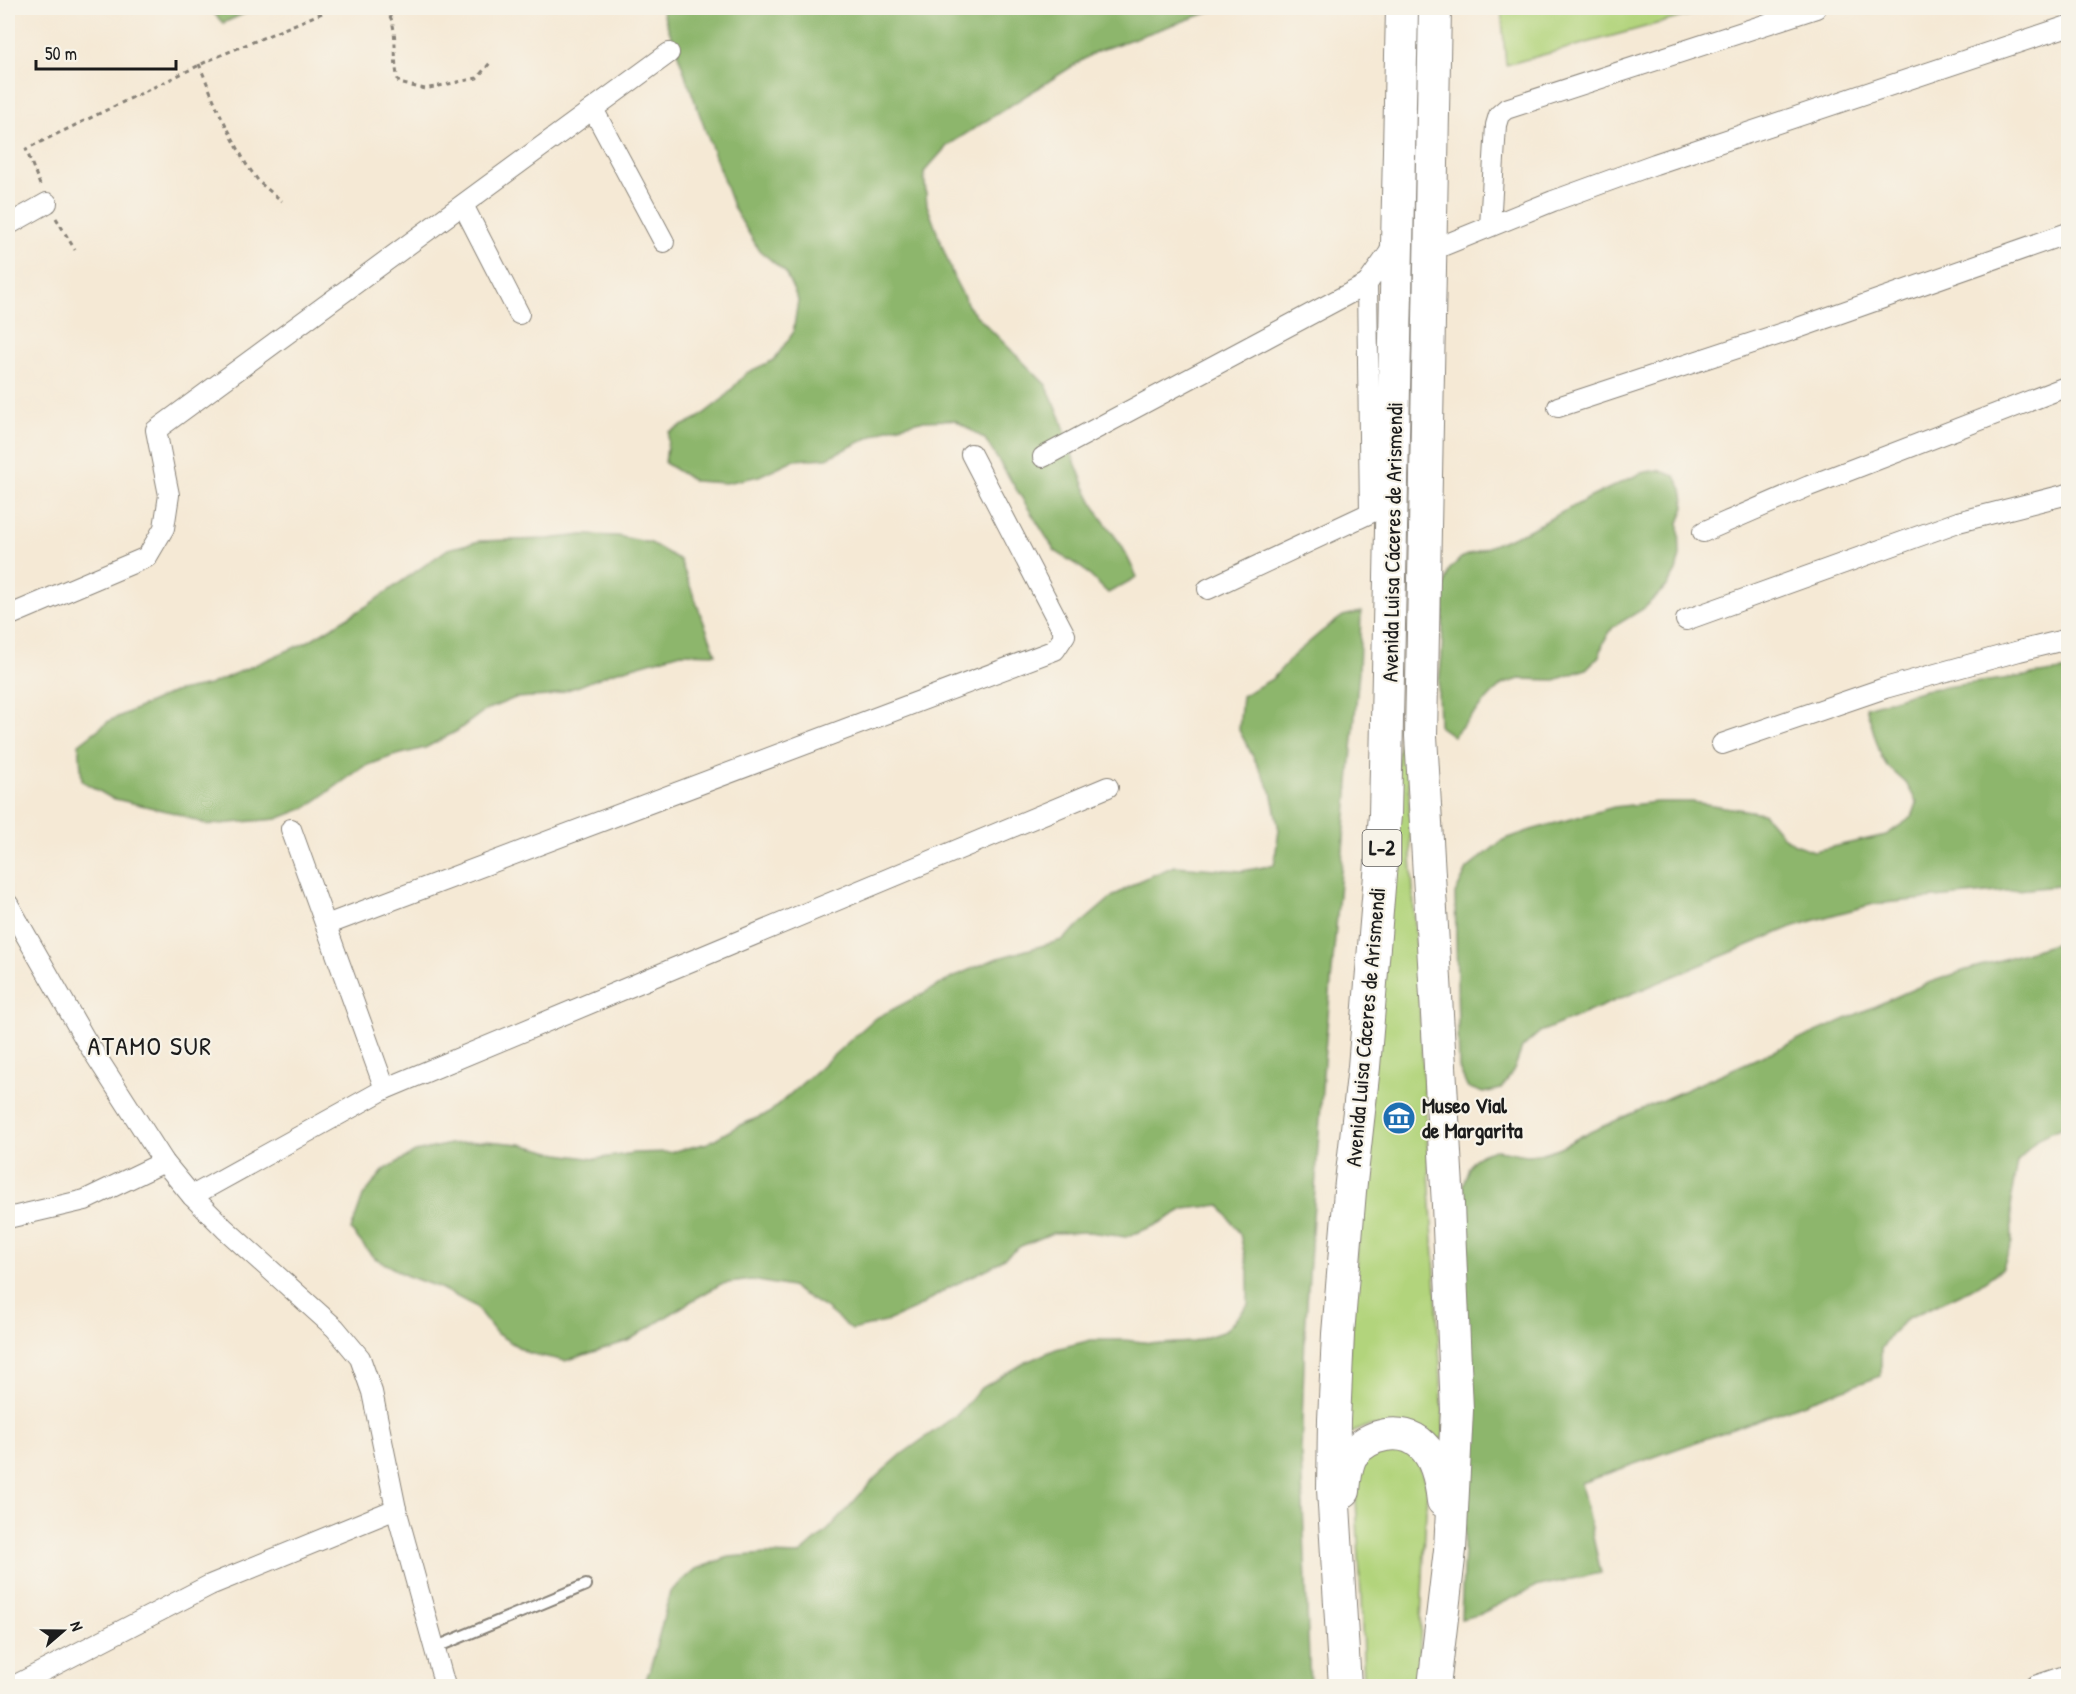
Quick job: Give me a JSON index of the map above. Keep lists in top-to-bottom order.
{
  "streets": {
    "main road": ["Avenida Luisa Cáceres de Arismendi", "L-2"]
  },
  "districts": ["ATAMO SUR"],
  "places": {
    "museum": ["Museo Vial de Margarita"]
  },
  "scale_bar": "50 m",
  "north": "right"
}
